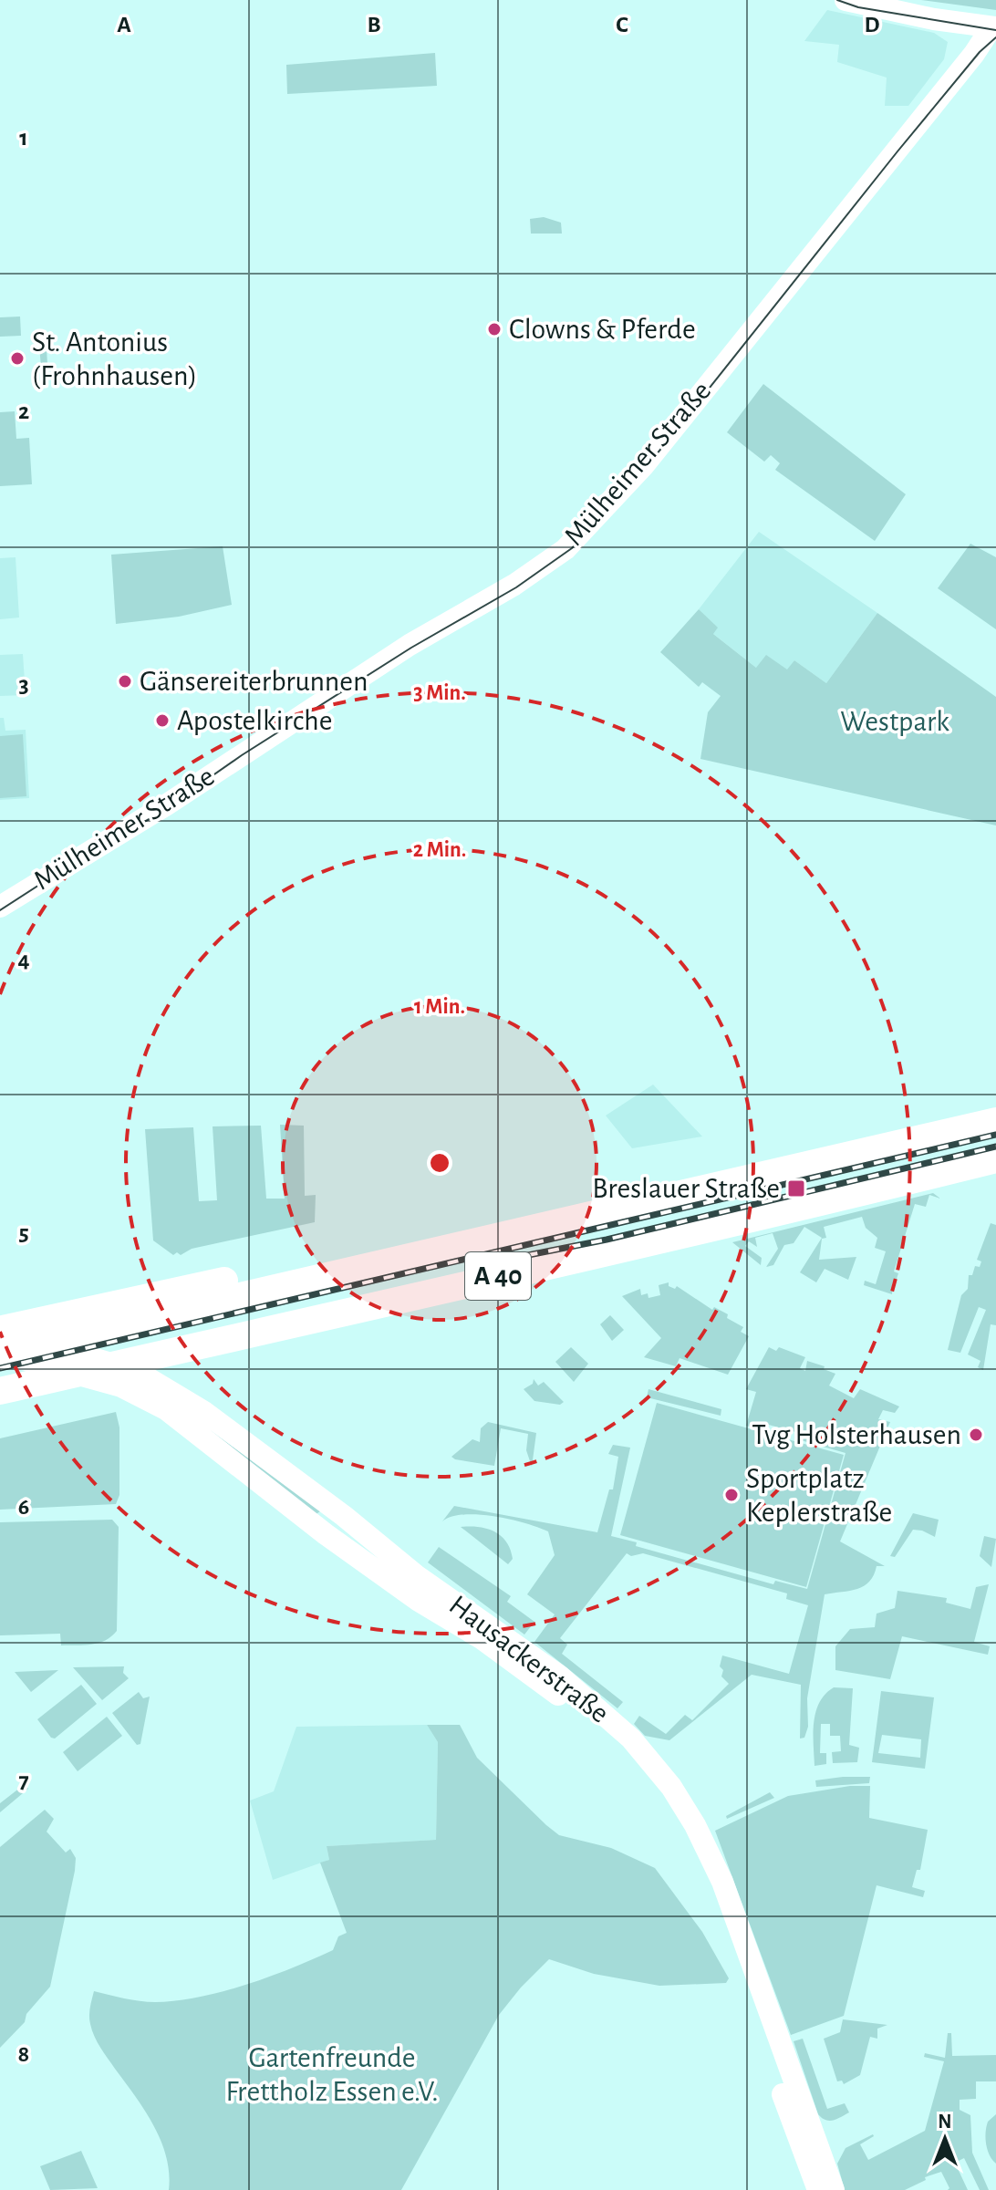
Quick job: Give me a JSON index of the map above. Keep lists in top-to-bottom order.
{
  "streets": {
    "highway": ["A 40"],
    "main road": ["Mülheimer Straße", "Hausackerstraße"]
  },
  "parks": ["Westpark", "Gartenfreunde Frettholz Essen e.V."],
  "places": {
    "other": [
      "Clowns & Pferde",
      "St. Antonius (Frohnhausen)",
      "Gänsereiterbrunnen",
      "Apostelkirche",
      "Tvg Holsterhausen",
      "Sportplatz Keplerstraße"
    ],
    "transit": ["Breslauer Straße"]
  },
  "north": "top",
  "grid": {
    "columns": [
      "A",
      "B",
      "C",
      "D"
    ],
    "rows": [
      "1",
      "2",
      "3",
      "4",
      "5",
      "6",
      "7",
      "8"
    ]
  },
  "rings": ["3 Min.", "2 Min.", "1 Min."]
}
